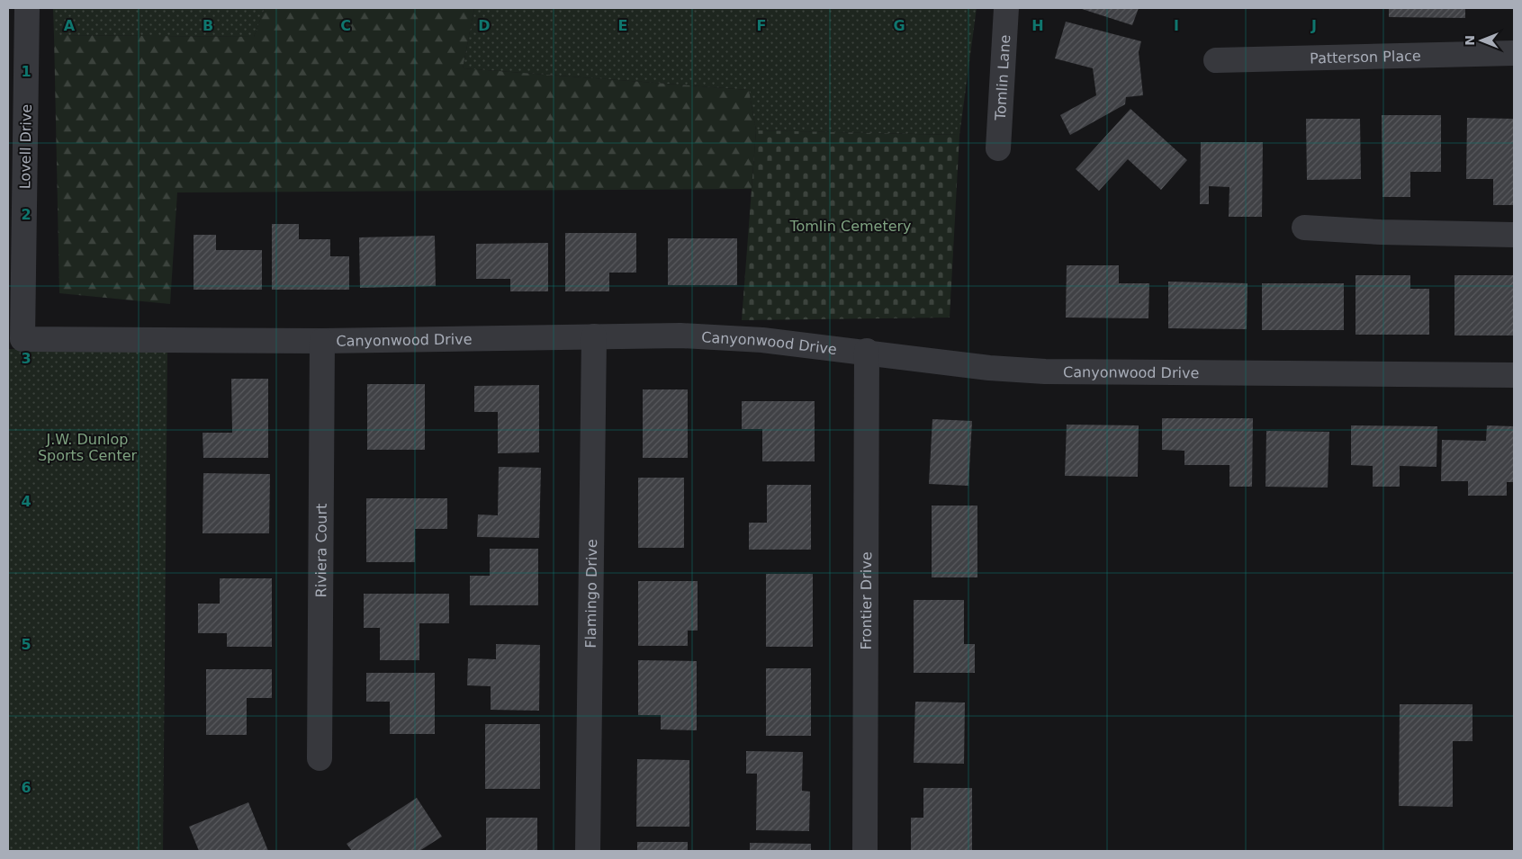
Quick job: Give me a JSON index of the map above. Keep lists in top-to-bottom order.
{
  "streets": {
    "street": [
      "Patterson Place",
      "Tomlin Lane",
      "Lovell Drive",
      "Canyonwood Drive",
      "Riviera Court",
      "Flamingo Drive",
      "Frontier Drive"
    ]
  },
  "crossings": [
    ["Lovell Drive", "Canyonwood Drive"],
    ["Canyonwood Drive", "Riviera Court"],
    ["Canyonwood Drive", "Flamingo Drive"],
    ["Canyonwood Drive", "Frontier Drive"]
  ],
  "parks": ["Tomlin Cemetery", "J.W. Dunlop Sports Center"],
  "north": "left",
  "grid": {
    "columns": [
      "A",
      "B",
      "C",
      "D",
      "E",
      "F",
      "G",
      "H",
      "I",
      "J"
    ],
    "rows": [
      "1",
      "2",
      "3",
      "4",
      "5",
      "6"
    ]
  }
}
